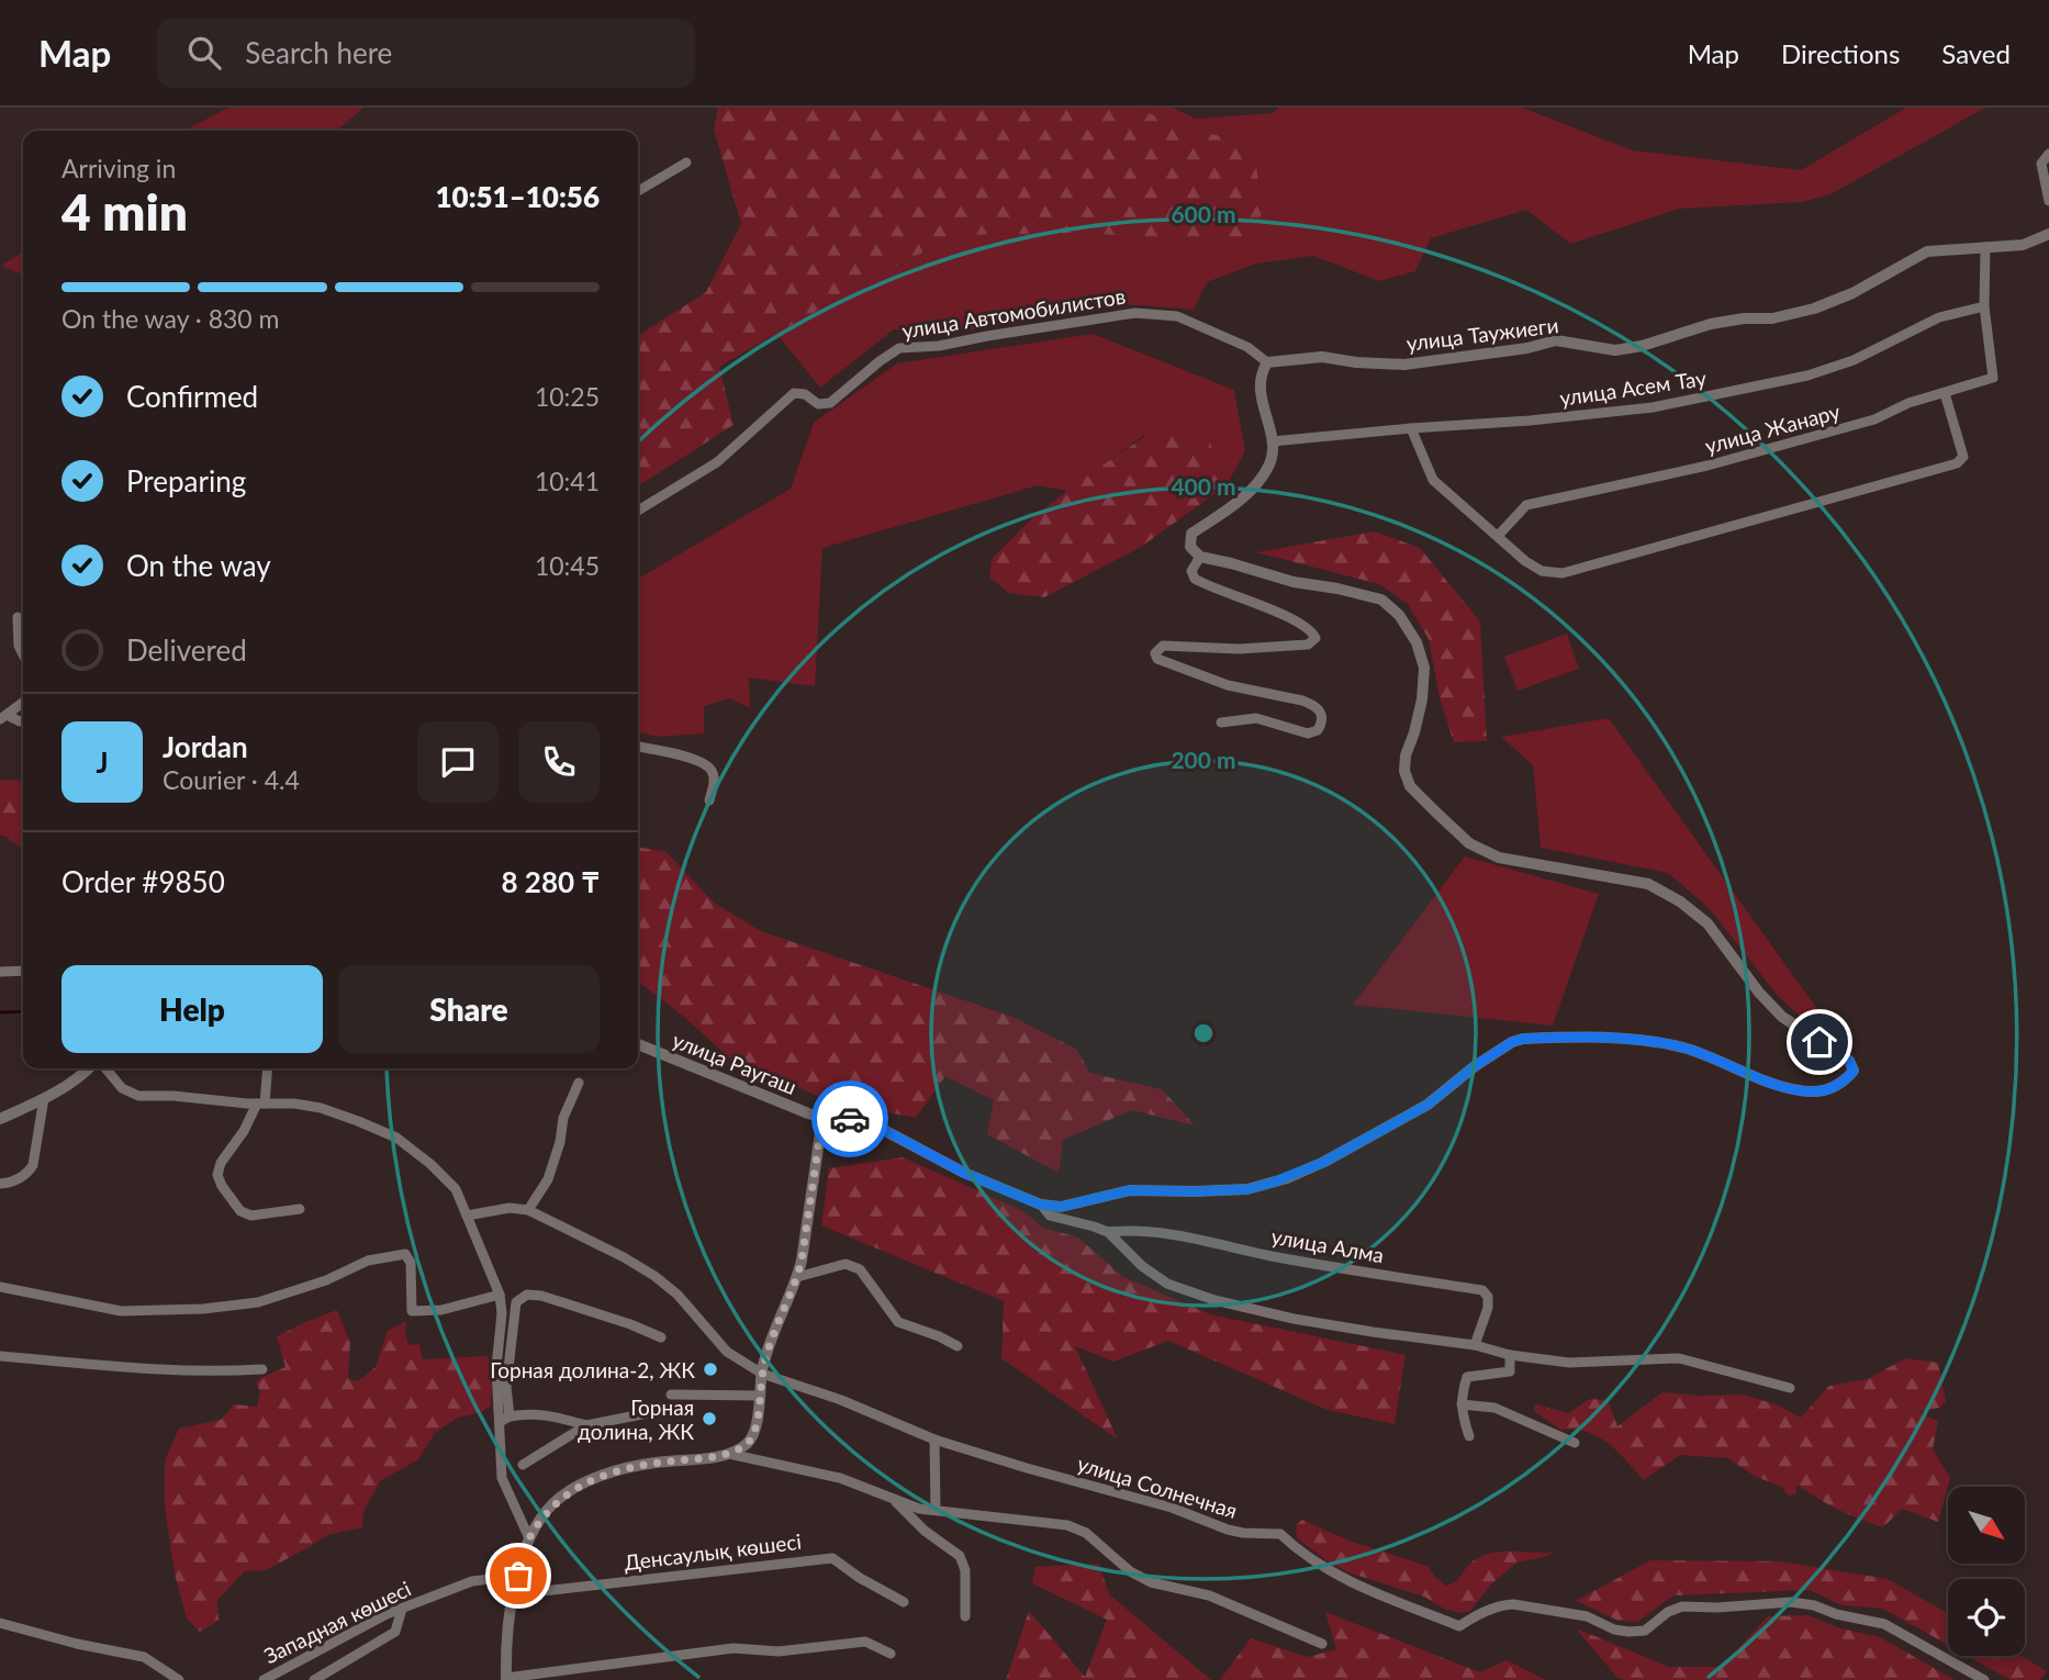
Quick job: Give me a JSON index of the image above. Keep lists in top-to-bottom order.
{
  "streets": {
    "street": [
      "улица Автомобилистов",
      "улица Таужиеги",
      "улица Асем Тау",
      "улица Жанару",
      "улица Раугаш",
      "улица Алма",
      "улица Солнечная",
      "Денсаулық көшесі",
      "Западная көшесі"
    ]
  },
  "crossings": [
    ["улица Автомобилистов", "улица Таужиеги"],
    ["улица Асем Тау", "улица Жанару"]
  ],
  "places": ["Горная долина-2, ЖК", "Горная долина, ЖК"],
  "north": "bottom right",
  "page": {
    "header": "Map",
    "search": "Search here",
    "nav": ["Map", "Directions", "Saved"],
    "heading": ["4 min", "Arriving in", "10:51–10:56"],
    "panel": [
      "Jordan",
      "Courier · 4.4",
      "Order #9850",
      "8 280 ₸"
    ],
    "bar": "On the way · 830 m",
    "list": [
      ["Confirmed", "10:25"],
      ["Preparing", "10:41"],
      ["On the way", "10:45"],
      "Delivered"
    ],
    "round": "J",
    "buttons": ["Help", "Share"]
  },
  "rings": ["600 m", "400 m", "200 m"]
}
